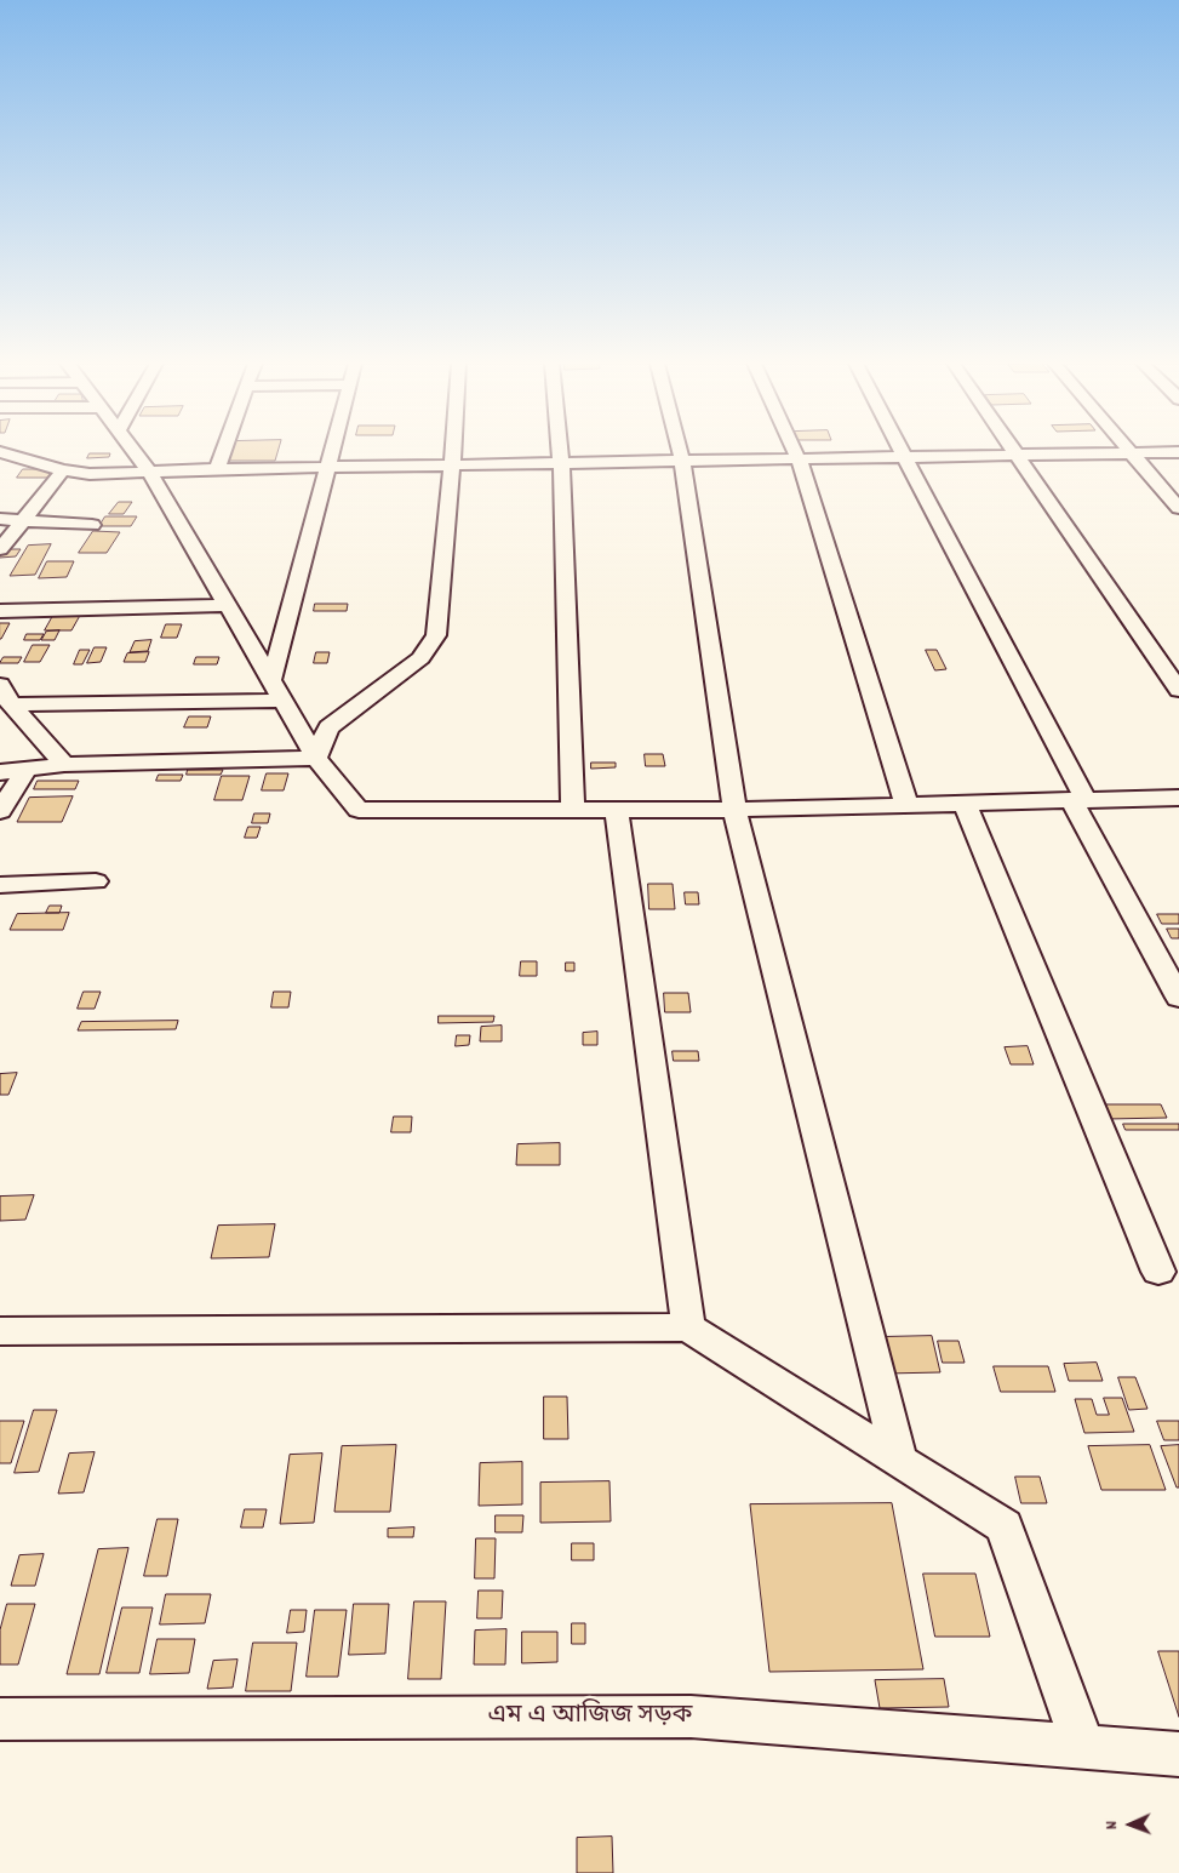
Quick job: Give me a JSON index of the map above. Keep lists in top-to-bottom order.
{
  "streets": {
    "street": ["এম এ আজিজ সড়ক"]
  },
  "north": "left"
}
